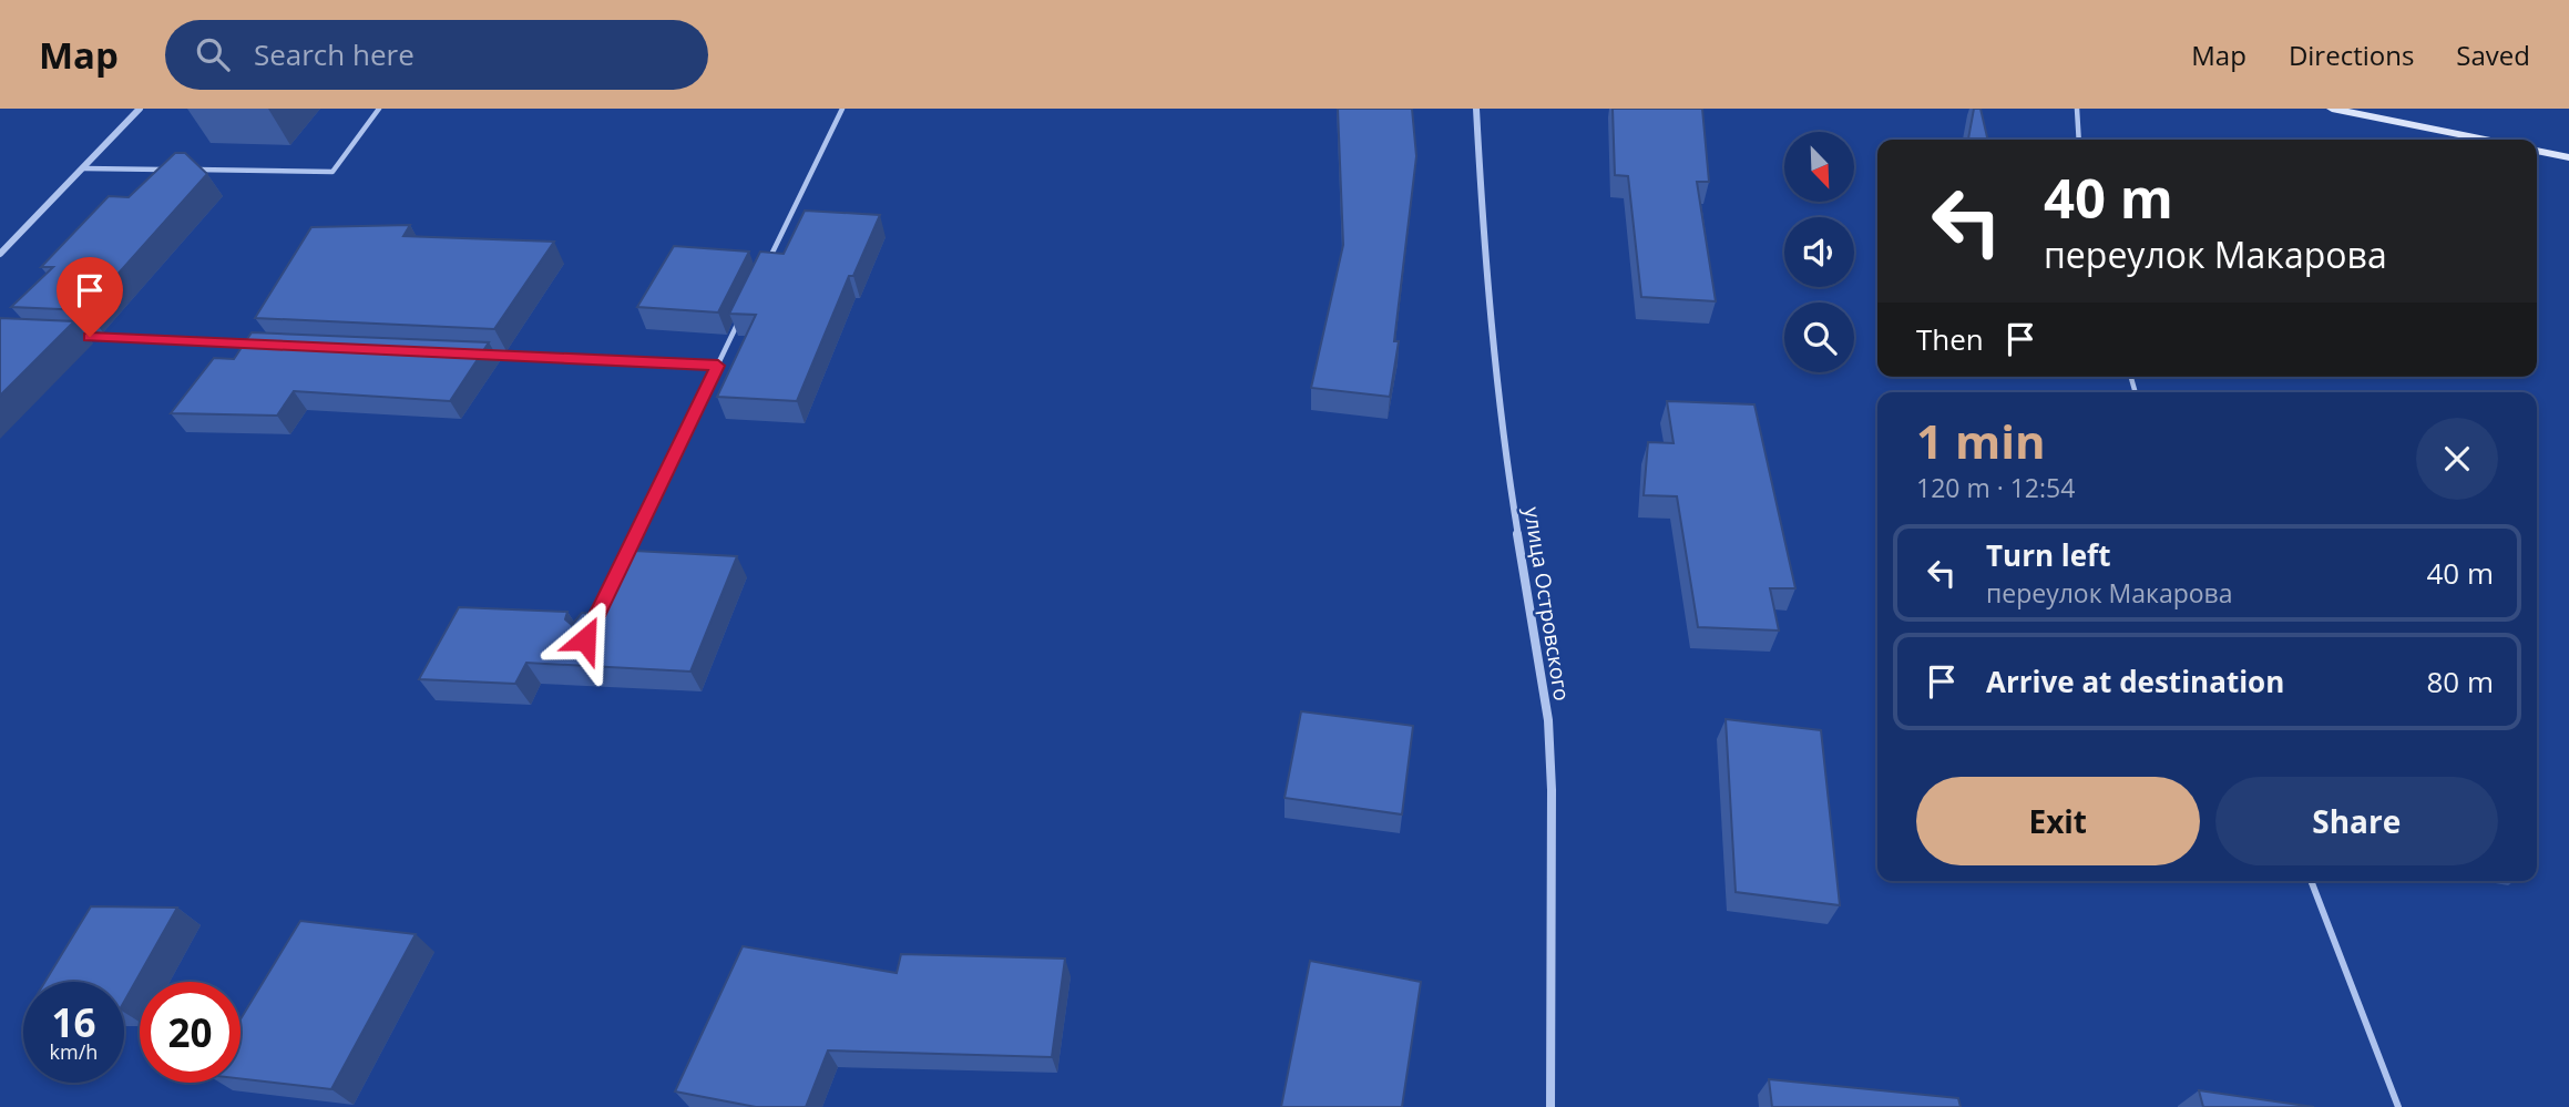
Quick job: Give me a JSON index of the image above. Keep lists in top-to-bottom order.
{
  "streets": {
    "street": ["улица Островского"]
  },
  "north": "bottom right",
  "page": {
    "header": "Map",
    "search": "Search here",
    "nav": ["Map", "Directions", "Saved"],
    "turn": ["40 m", "переулок Макарова"],
    "then": "Then",
    "heading": ["1 min", "120 m · 12:54"],
    "list": [
      {
        "name": "Turn left",
        "note": "переулок Макарова",
        "value": "40 m"
      },
      {
        "name": "Arrive at destination",
        "value": "80 m"
      }
    ],
    "buttons": ["Exit", "Share"],
    "speed": "16 km/h",
    "limit": "20"
  }
}
